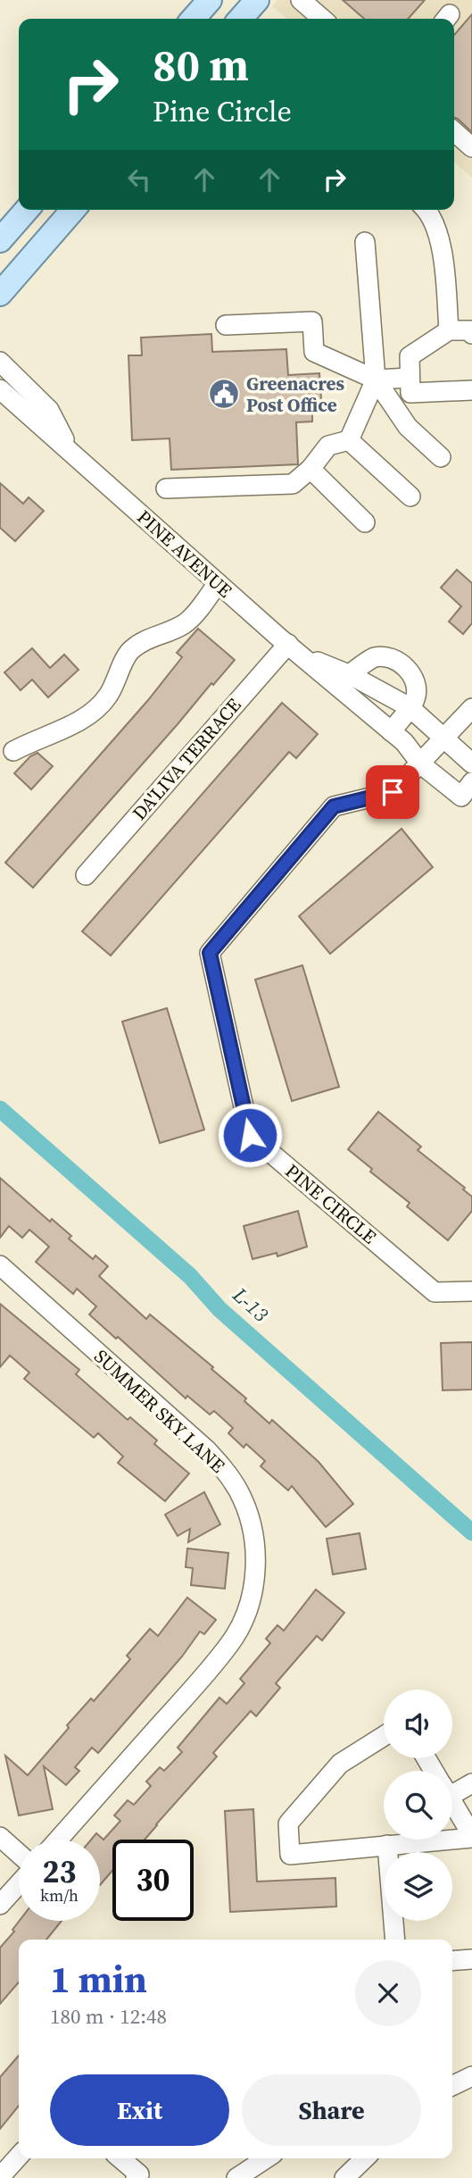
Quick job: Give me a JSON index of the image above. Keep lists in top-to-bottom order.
{
  "streets": {
    "street": [
      "PINE AVENUE",
      "DA'LIVA TERRACE",
      "PINE CIRCLE",
      "SUMMER SKY LANE"
    ]
  },
  "crossings": [
    ["PINE AVENUE", "DA'LIVA TERRACE"],
    ["PINE AVENUE", "PINE CIRCLE"]
  ],
  "water": ["L-13"],
  "places": {
    "public building": ["Greenacres Post Office"]
  },
  "page": {
    "turn": ["80 m", "Pine Circle"],
    "speed": "23 km/h",
    "limit": "30",
    "heading": ["1 min", "180 m · 12:48"],
    "buttons": ["Exit", "Share"]
  }
}
